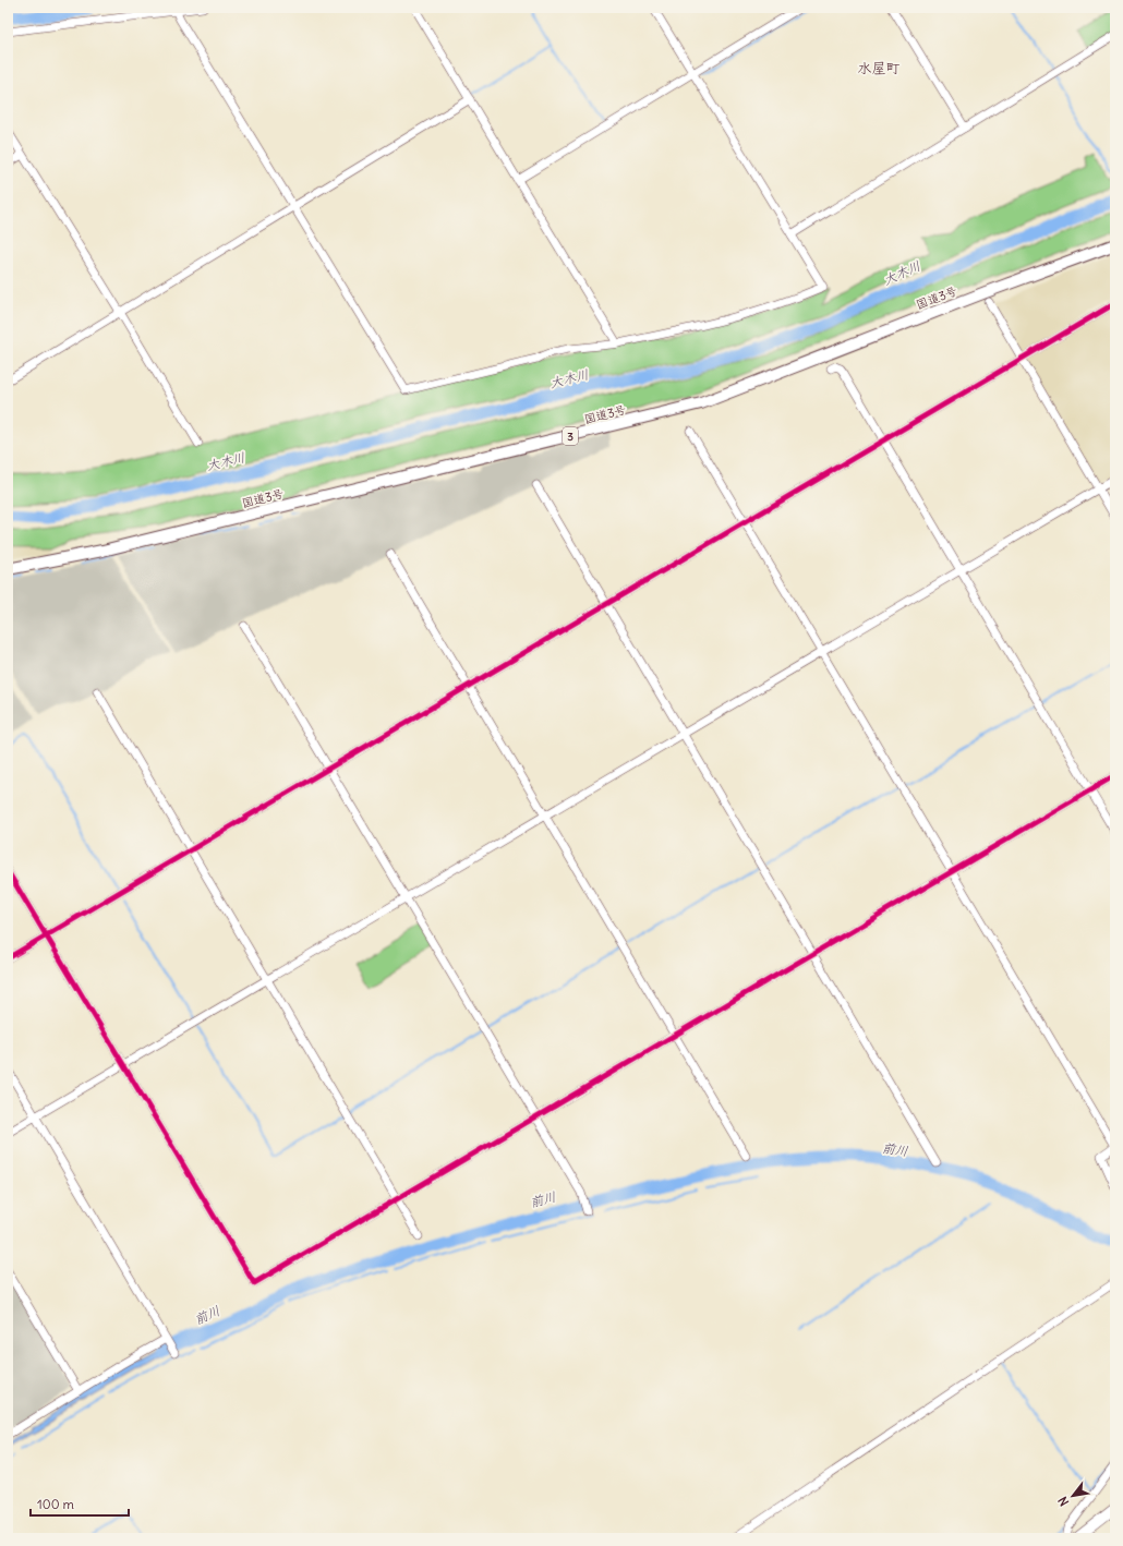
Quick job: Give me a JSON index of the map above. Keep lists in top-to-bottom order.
{
  "streets": {
    "highway": ["国道3号", "3"]
  },
  "districts": ["水屋町"],
  "water": ["大木川", "前川"],
  "scale_bar": "100 m",
  "north": "bottom left"
}
